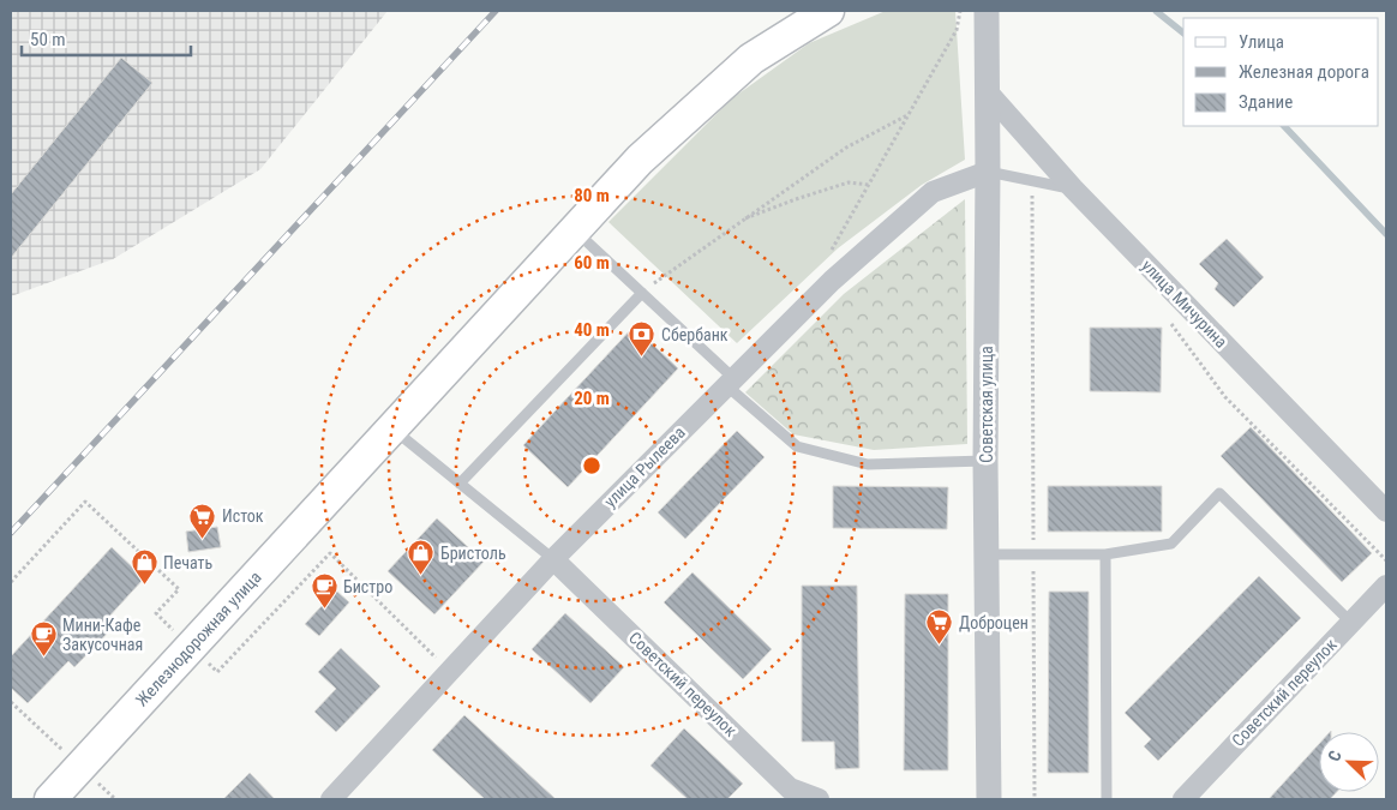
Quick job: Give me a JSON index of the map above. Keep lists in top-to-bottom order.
{
  "streets": {
    "main road": ["Железнодорожная улица"],
    "street": [
      "улица Мичурина",
      "Советская улица",
      "улица Рылеева",
      "Советский переулок"
    ]
  },
  "crossings": [
    ["улица Мичурина", "Советская улица"],
    ["Советская улица", "улица Рылеева"],
    ["улица Рылеева", "Советский переулок"]
  ],
  "places": {
    "bank": ["Сбербанк"],
    "supermarket": ["Исток", "Доброцен"],
    "shop": ["Бристоль", "Печать"],
    "cafe": ["Бистро", "Мини-Кафе Закусочная"]
  },
  "legend": ["Улица", "Железная дорога", "Здание"],
  "scale_bar": "50 m",
  "north": "top left",
  "rings": [
    "80 m",
    "60 m",
    "40 m",
    "20 m"
  ]
}
